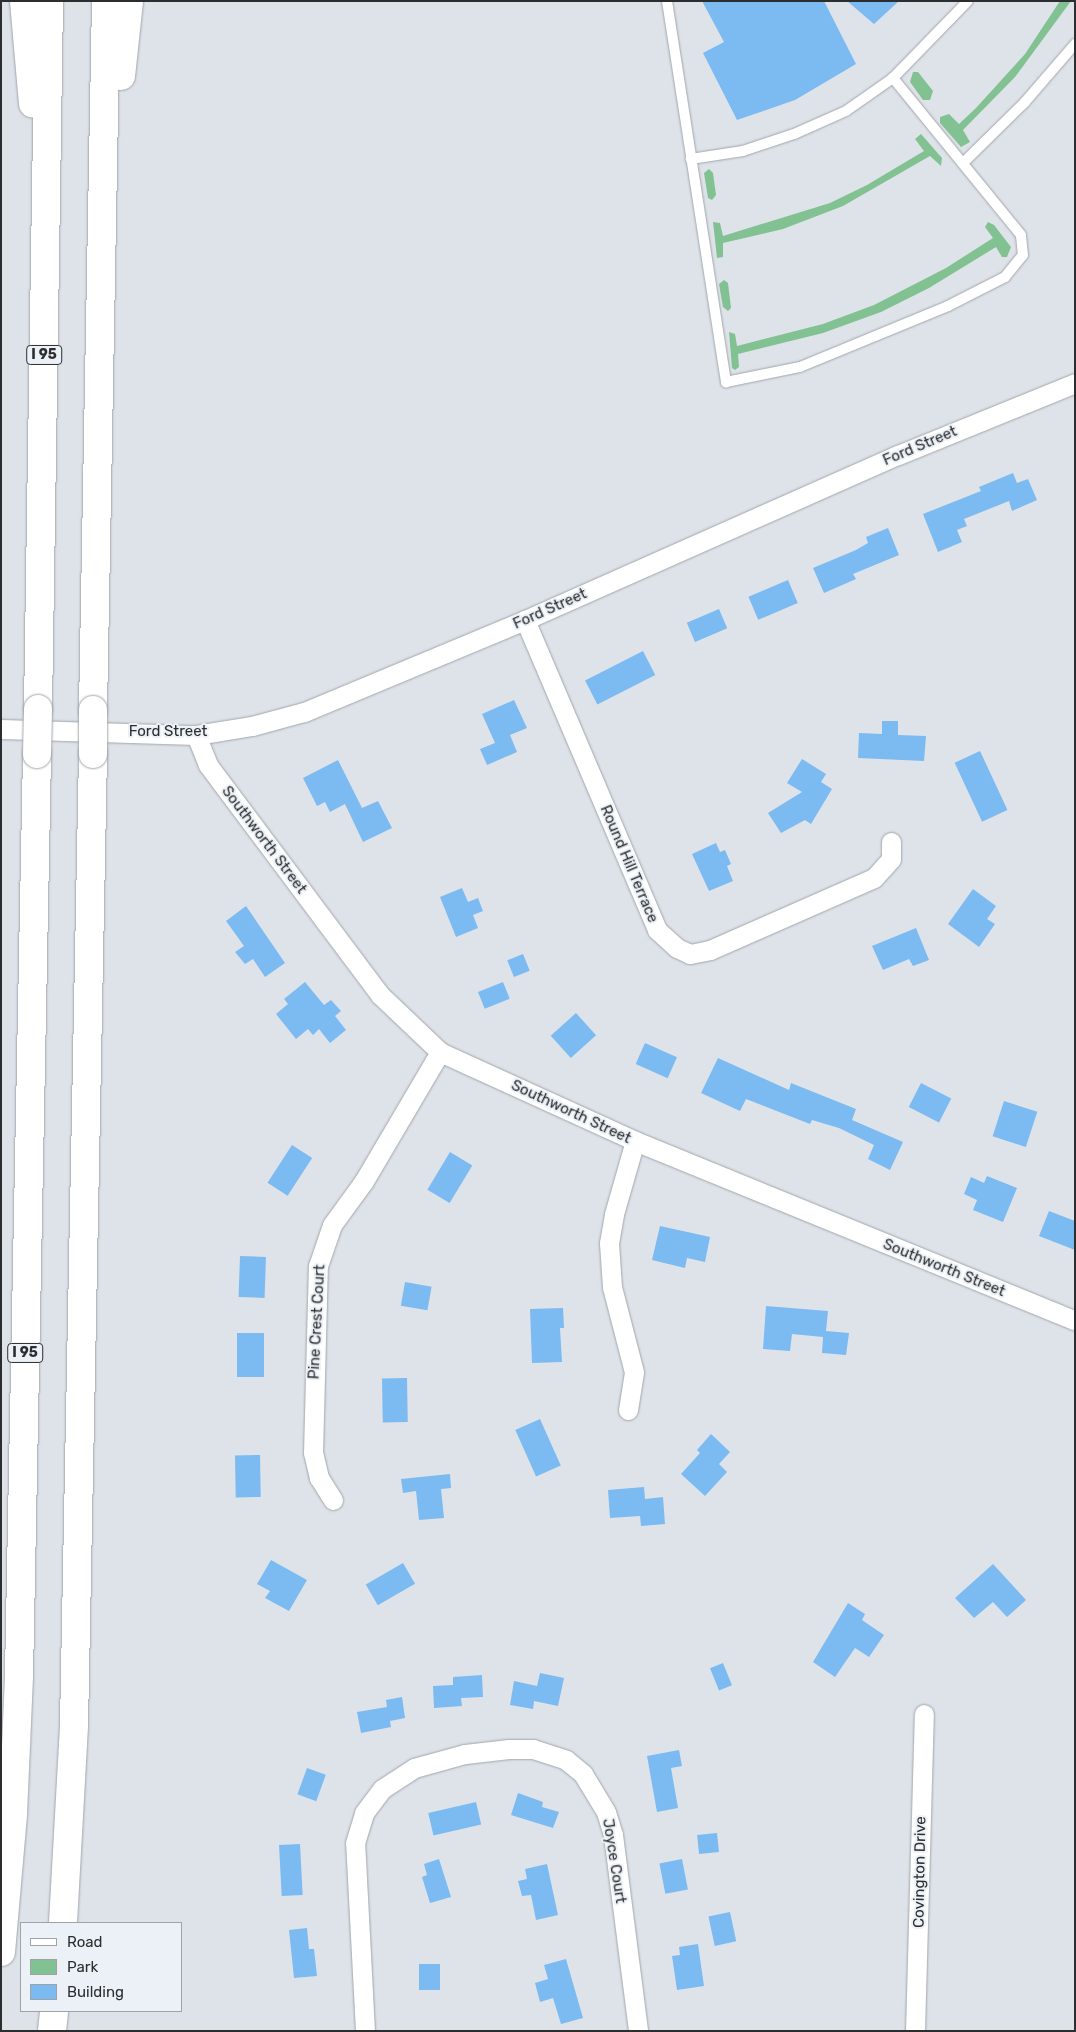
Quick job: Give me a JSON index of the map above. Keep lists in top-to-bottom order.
{
  "streets": {
    "highway": ["I 95"],
    "street": [
      "Ford Street",
      "Southworth Street",
      "Round Hill Terrace",
      "Pine Crest Court",
      "Joyce Court",
      "Covington Drive"
    ]
  },
  "crossings": [
    ["Ford Street", "Southworth Street"],
    ["Ford Street", "Round Hill Terrace"],
    ["Southworth Street", "Pine Crest Court"]
  ],
  "legend": ["Road", "Park", "Building"]
}
